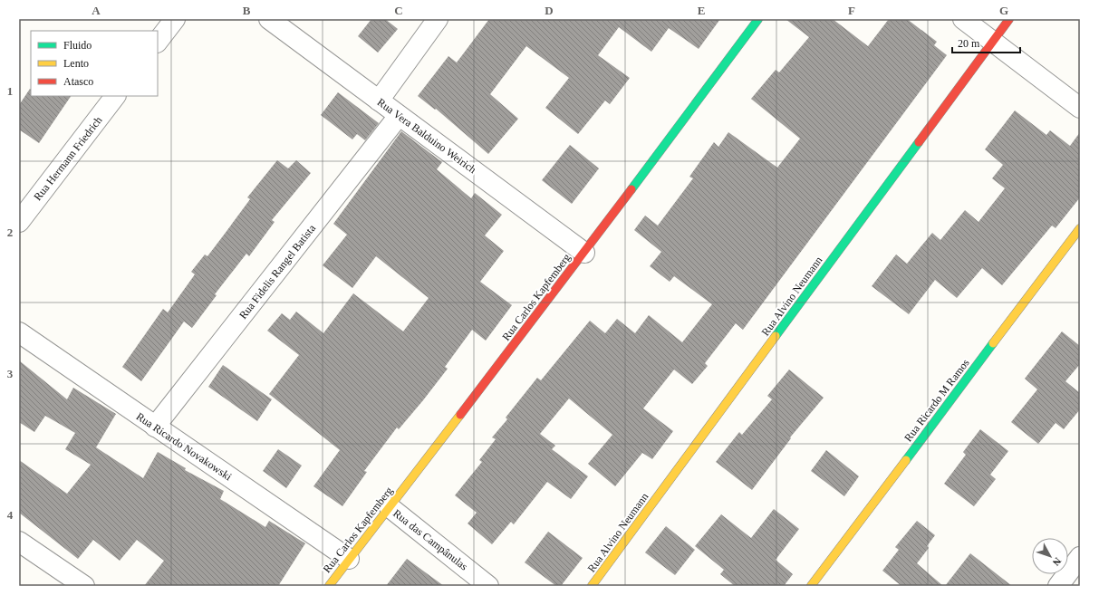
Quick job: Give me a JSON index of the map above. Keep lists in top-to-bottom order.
{
  "streets": {
    "street": [
      "Rua Vera Balduino Weirich",
      "Rua Hermann Friedrich",
      "Rua Fidelis Rangel Batista",
      "Rua Alvino Neumann",
      "Rua Carlos Kapfemberg",
      "Rua Ricardo M Ramos",
      "Rua Ricardo Novakowski",
      "Rua das Campânulas"
    ]
  },
  "crossings": [
    ["Rua Vera Balduino Weirich", "Rua Fidelis Rangel Batista"],
    ["Rua Vera Balduino Weirich", "Rua Carlos Kapfemberg"],
    ["Rua Fidelis Rangel Batista", "Rua Ricardo Novakowski"],
    ["Rua Carlos Kapfemberg", "Rua Ricardo Novakowski"],
    ["Rua Carlos Kapfemberg", "Rua das Campânulas"]
  ],
  "legend": ["Fluido", "Lento", "Atasco"],
  "scale_bar": "20 m",
  "north": "bottom right",
  "grid": {
    "columns": [
      "A",
      "B",
      "C",
      "D",
      "E",
      "F",
      "G"
    ],
    "rows": [
      "1",
      "2",
      "3",
      "4"
    ]
  }
}
